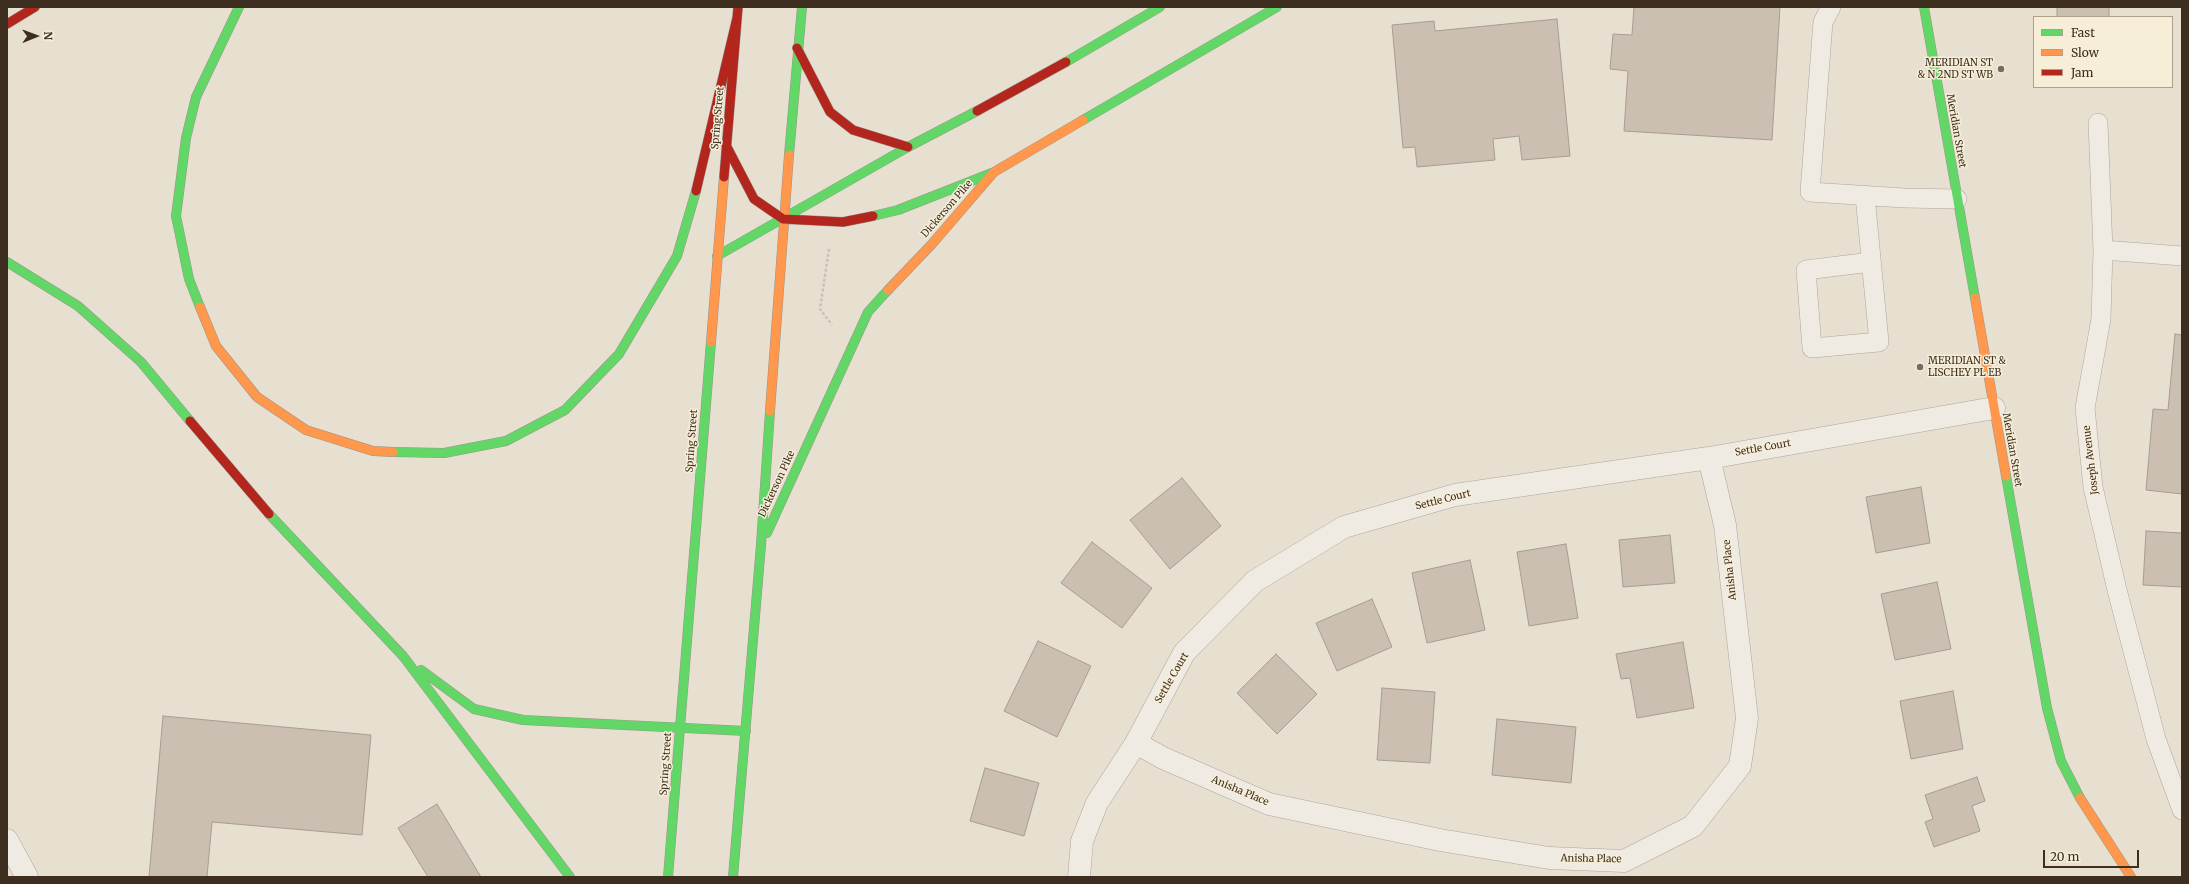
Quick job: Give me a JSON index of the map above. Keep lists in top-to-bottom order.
{
  "streets": {
    "main road": ["Spring Street", "Meridian Street", "Dickerson Pike"],
    "street": ["Settle Court", "Anisha Place"],
    "lane": ["Joseph Avenue"]
  },
  "crossings": [
    ["Meridian Street", "Settle Court"],
    ["Settle Court", "Anisha Place"]
  ],
  "places": ["MERIDIAN ST & N 2ND ST WB", "MERIDIAN ST & LISCHEY PL EB"],
  "legend": ["Fast", "Slow", "Jam"],
  "scale_bar": "20 m",
  "north": "right"
}
